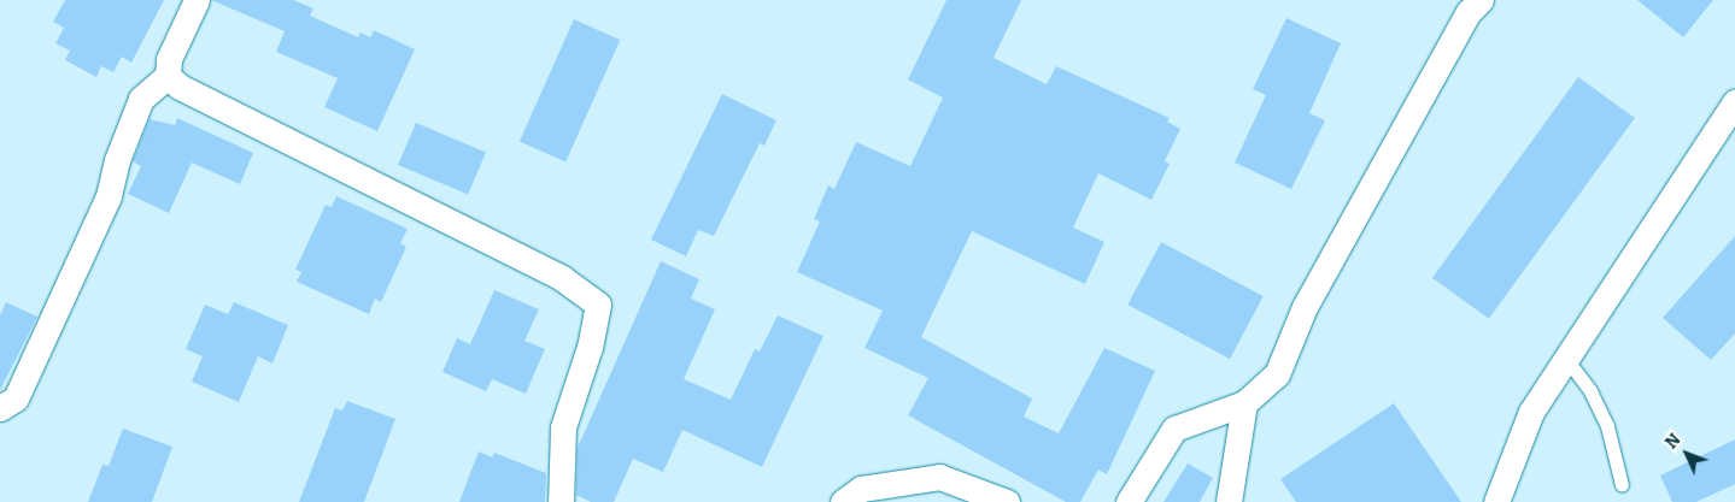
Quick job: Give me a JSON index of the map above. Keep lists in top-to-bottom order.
{
  "north": "top left"
}
